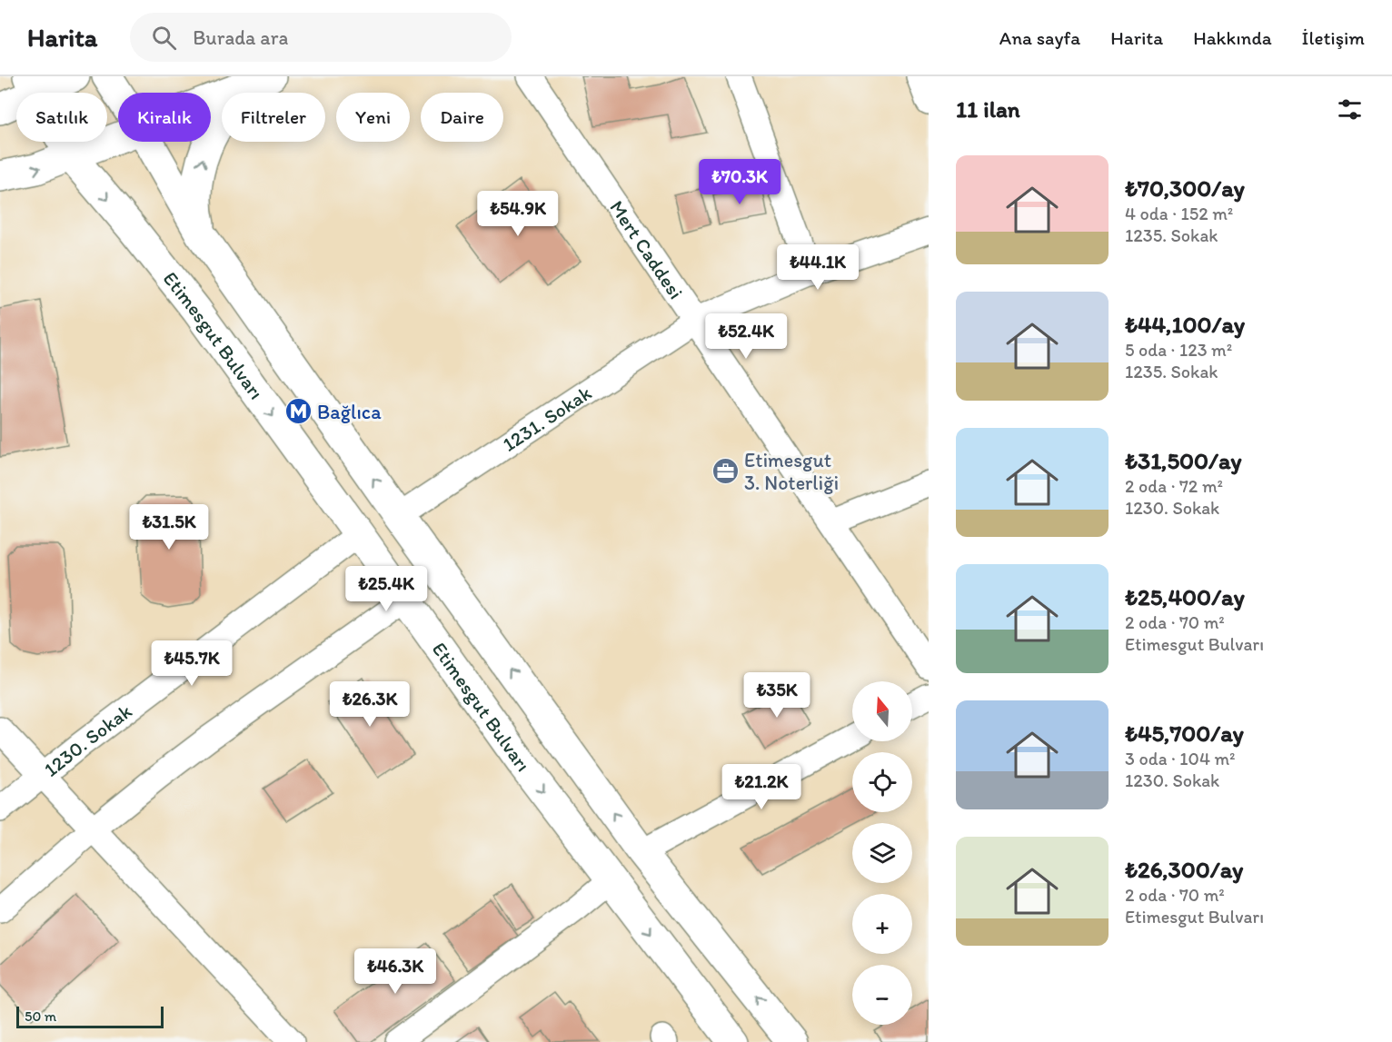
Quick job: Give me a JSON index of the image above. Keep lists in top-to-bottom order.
{
  "streets": {
    "main road": ["Etimesgut Bulvarı"],
    "street": ["Mert Caddesi", "1231. Sokak", "1230. Sokak"]
  },
  "crossings": [
    ["Mert Caddesi", "1231. Sokak"],
    ["Etimesgut Bulvarı", "1230. Sokak"]
  ],
  "places": {
    "metro station": ["Bağlıca"],
    "office": ["Etimesgut 3. Noterliği"]
  },
  "scale_bar": "50 m",
  "north": "top",
  "page": {
    "header": "Harita",
    "search": "Burada ara",
    "nav": [
      "Ana sayfa",
      "Harita",
      "Hakkında",
      "İletişim"
    ],
    "heading": "11 ilan",
    "chip": [
      "Satılık",
      "Kiralık",
      "Filtreler",
      "Yeni",
      "Daire"
    ],
    "list": [
      {
        "name": "₺70,300/ay",
        "note": "4 oda · 152 m² · 1235. Sokak"
      },
      {
        "name": "₺44,100/ay",
        "note": "5 oda · 123 m² · 1235. Sokak"
      },
      {
        "name": "₺31,500/ay",
        "note": "2 oda · 72 m² · 1230. Sokak"
      },
      {
        "name": "₺25,400/ay",
        "note": "2 oda · 70 m² · Etimesgut Bulvarı"
      },
      {
        "name": "₺45,700/ay",
        "note": "3 oda · 104 m² · 1230. Sokak"
      },
      {
        "name": "₺26,300/ay",
        "note": "2 oda · 70 m² · Etimesgut Bulvarı"
      }
    ],
    "price": [
      "₺70.3K",
      "₺54.9K",
      "₺44.1K",
      "₺52.4K",
      "₺31.5K",
      "₺25.4K",
      "₺45.7K",
      "₺35K",
      "₺26.3K",
      "₺21.2K",
      "₺46.3K"
    ],
    "map_buttons": ["+", "−"],
    "scale": "50 m"
  }
}
